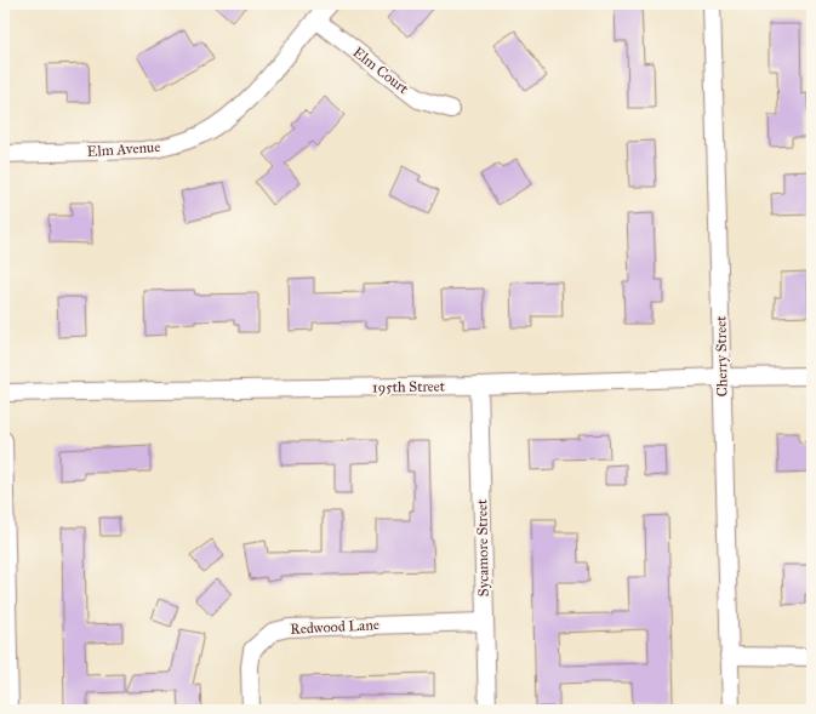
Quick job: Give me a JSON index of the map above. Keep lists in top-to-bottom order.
{
  "streets": {
    "street": [
      "Elm Court",
      "Elm Avenue",
      "Cherry Street",
      "195th Street",
      "Sycamore Street",
      "Redwood Lane"
    ]
  },
  "crossings": [
    ["Elm Court", "Elm Avenue"],
    ["Cherry Street", "195th Street"],
    ["195th Street", "Sycamore Street"],
    ["Sycamore Street", "Redwood Lane"]
  ]
}
